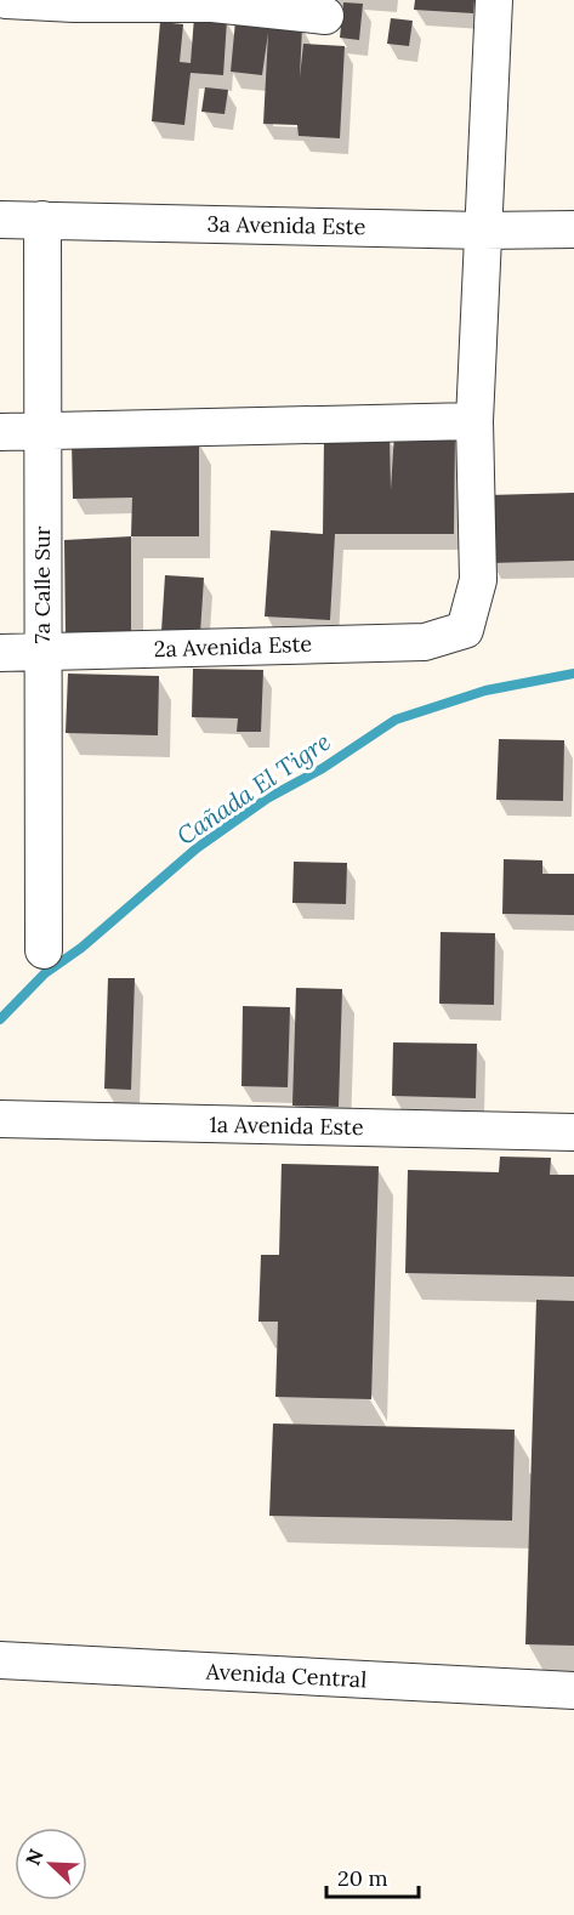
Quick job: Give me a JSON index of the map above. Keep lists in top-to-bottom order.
{
  "streets": {
    "street": [
      "3a Avenida Este",
      "7a Calle Sur",
      "2a Avenida Este",
      "1a Avenida Este",
      "Avenida Central"
    ]
  },
  "crossings": [
    ["3a Avenida Este", "7a Calle Sur"],
    ["7a Calle Sur", "2a Avenida Este"]
  ],
  "water": ["Cañada El Tigre"],
  "scale_bar": "20 m",
  "north": "top left"
}
